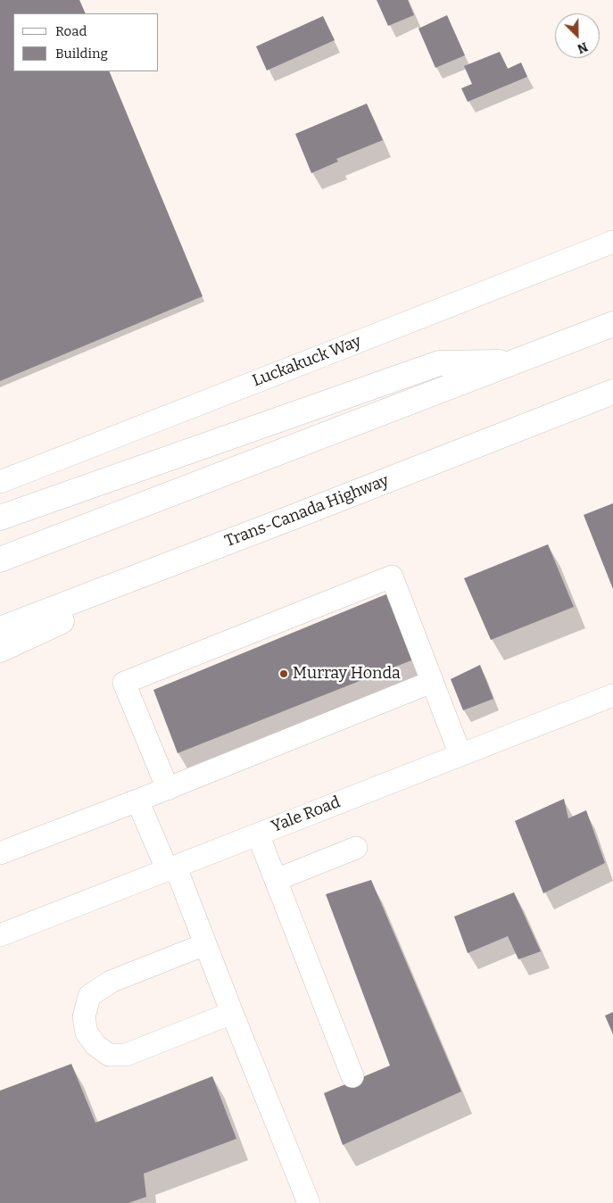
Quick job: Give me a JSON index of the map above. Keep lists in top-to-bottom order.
{
  "streets": {
    "highway": ["Trans-Canada Highway"],
    "street": ["Luckakuck Way", "Yale Road"]
  },
  "places": ["Murray Honda"],
  "legend": ["Road", "Building"],
  "north": "bottom right"
}
